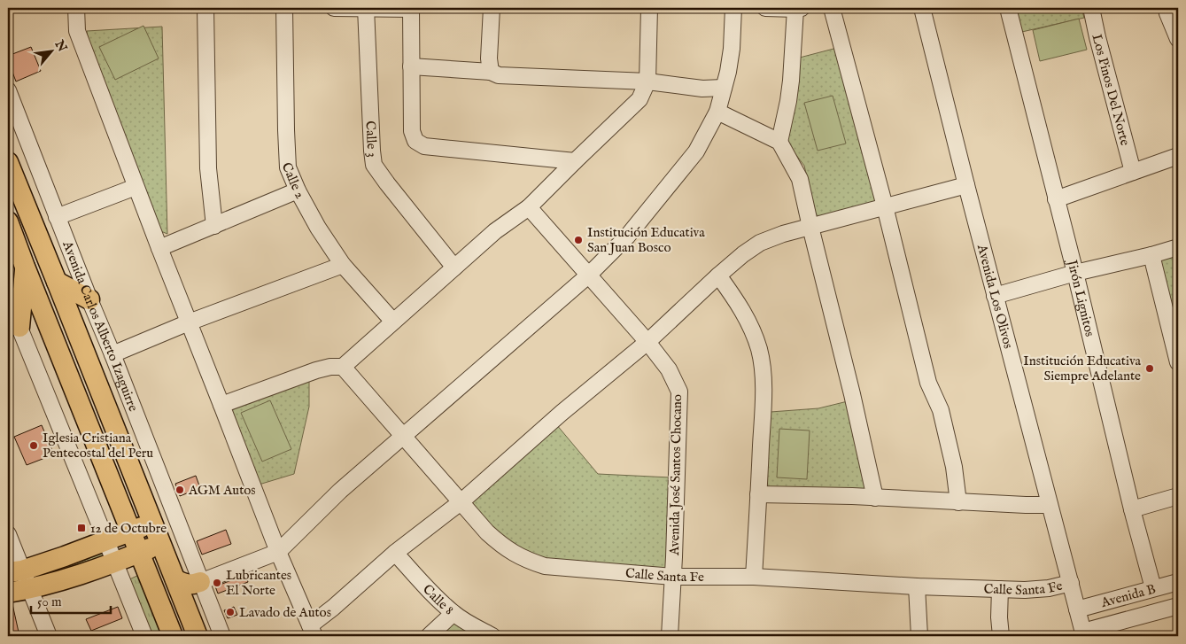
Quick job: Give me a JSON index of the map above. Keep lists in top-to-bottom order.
{
  "streets": {
    "main road": ["Avenida Carlos Alberto Izaguirre"],
    "street": [
      "Los Pinos Del Norte",
      "Calle 3",
      "Calle 2",
      "Avenida Los Olivos",
      "Jirón Lignitos",
      "Avenida José Santos Chocano",
      "Calle Santa Fe",
      "Avenida B",
      "Calle 8"
    ]
  },
  "crossings": [
    ["Avenida Los Olivos", "Calle Santa Fe"],
    ["Avenida Los Olivos", "Avenida B"],
    ["Jirón Lignitos", "Avenida B"],
    ["Avenida José Santos Chocano", "Calle Santa Fe"]
  ],
  "places": {
    "other": [
      "Institución Educativa San Juan Bosco",
      "Institución Educativa Siempre Adelante",
      "Iglesia Cristiana Pentecostal del Peru",
      "AGM Autos",
      "Lubricantes El Norte",
      "Lavado de Autos"
    ],
    "transit": ["12 de Octubre"]
  },
  "scale_bar": "50 m",
  "north": "top right"
}
